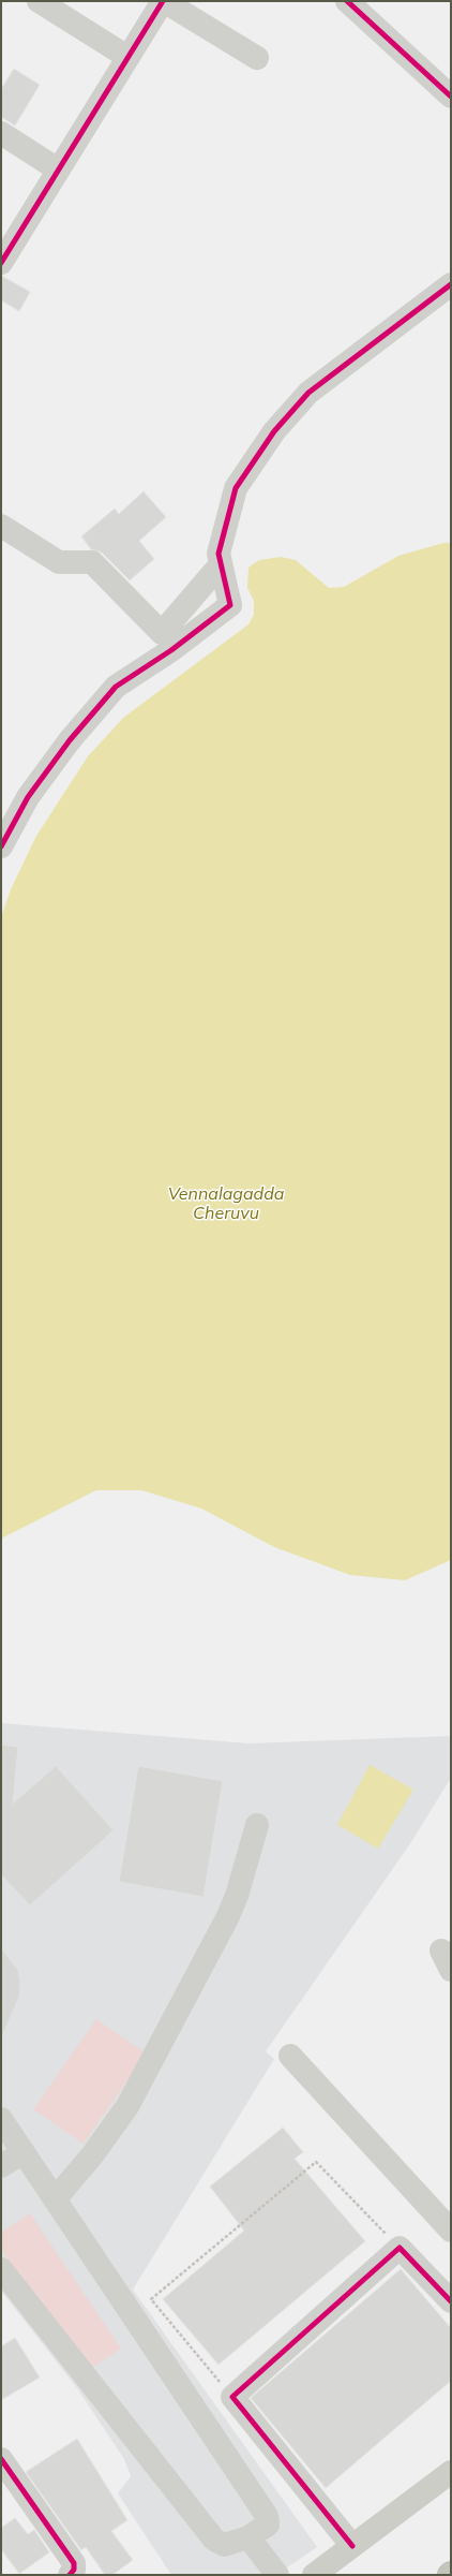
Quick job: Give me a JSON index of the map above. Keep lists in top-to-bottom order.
{
  "water": ["Vennalagadda Cheruvu"]
}
